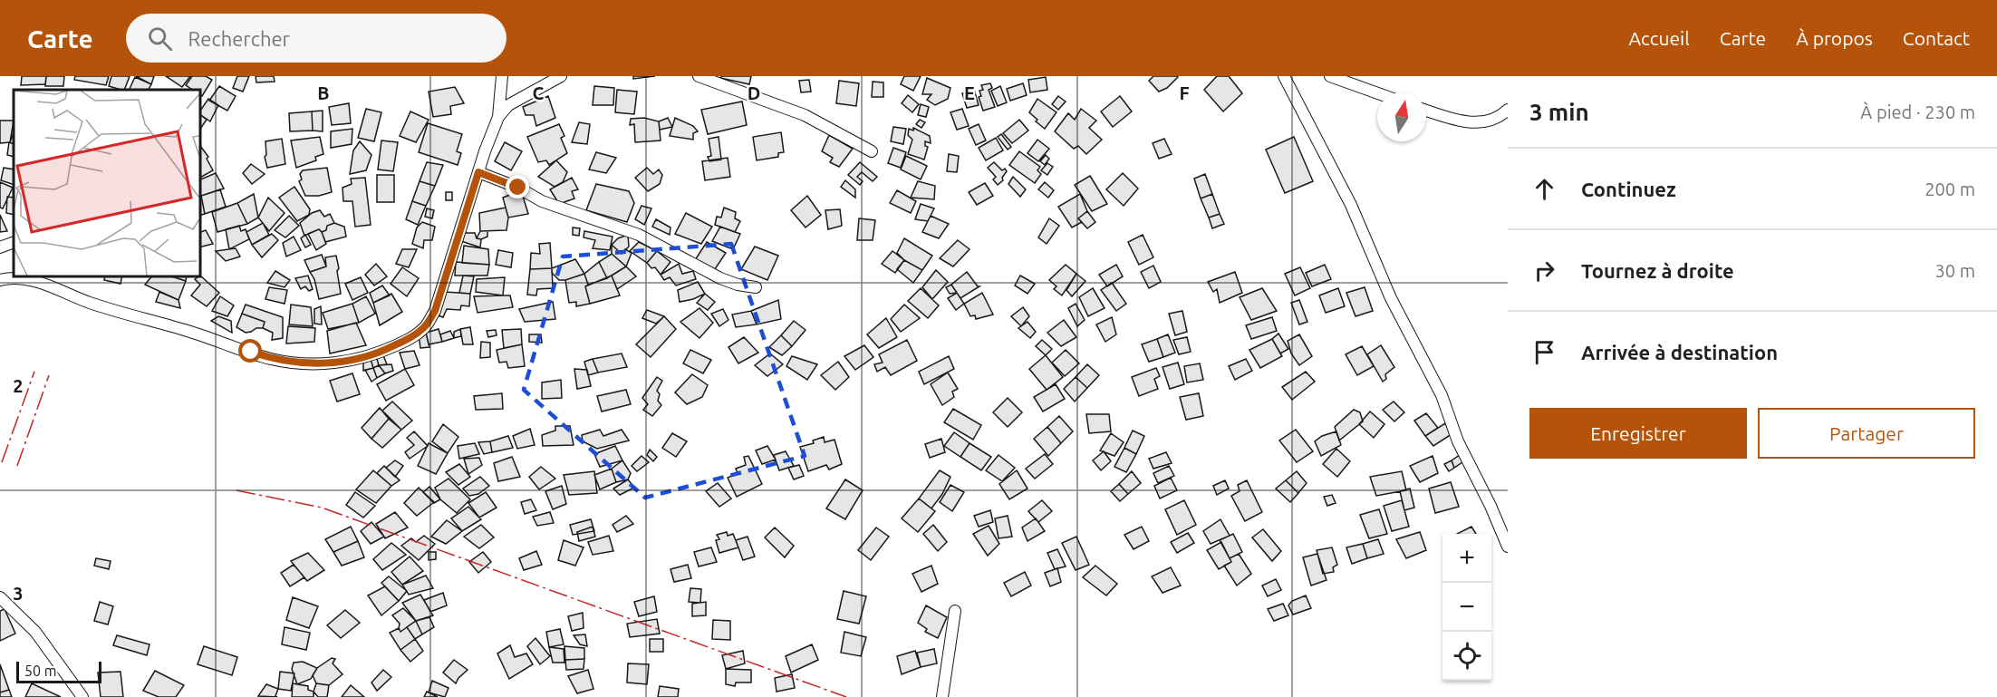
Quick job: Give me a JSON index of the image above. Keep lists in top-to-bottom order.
{
  "scale_bar": "50 m",
  "north": "top",
  "page": {
    "header": "Carte",
    "search": "Rechercher",
    "nav": [
      "Accueil",
      "Carte",
      "À propos",
      "Contact"
    ],
    "heading": ["3 min", "À pied · 230 m"],
    "list": [
      ["Continuez", "200 m"],
      ["Tournez à droite", "30 m"],
      "Arrivée à destination"
    ],
    "buttons": ["Enregistrer", "Partager"],
    "map_buttons": ["+", "−"],
    "scale": "50 m"
  },
  "grid": {
    "columns": [
      "B",
      "C",
      "D",
      "E",
      "F"
    ],
    "rows": ["2", "3"]
  }
}
